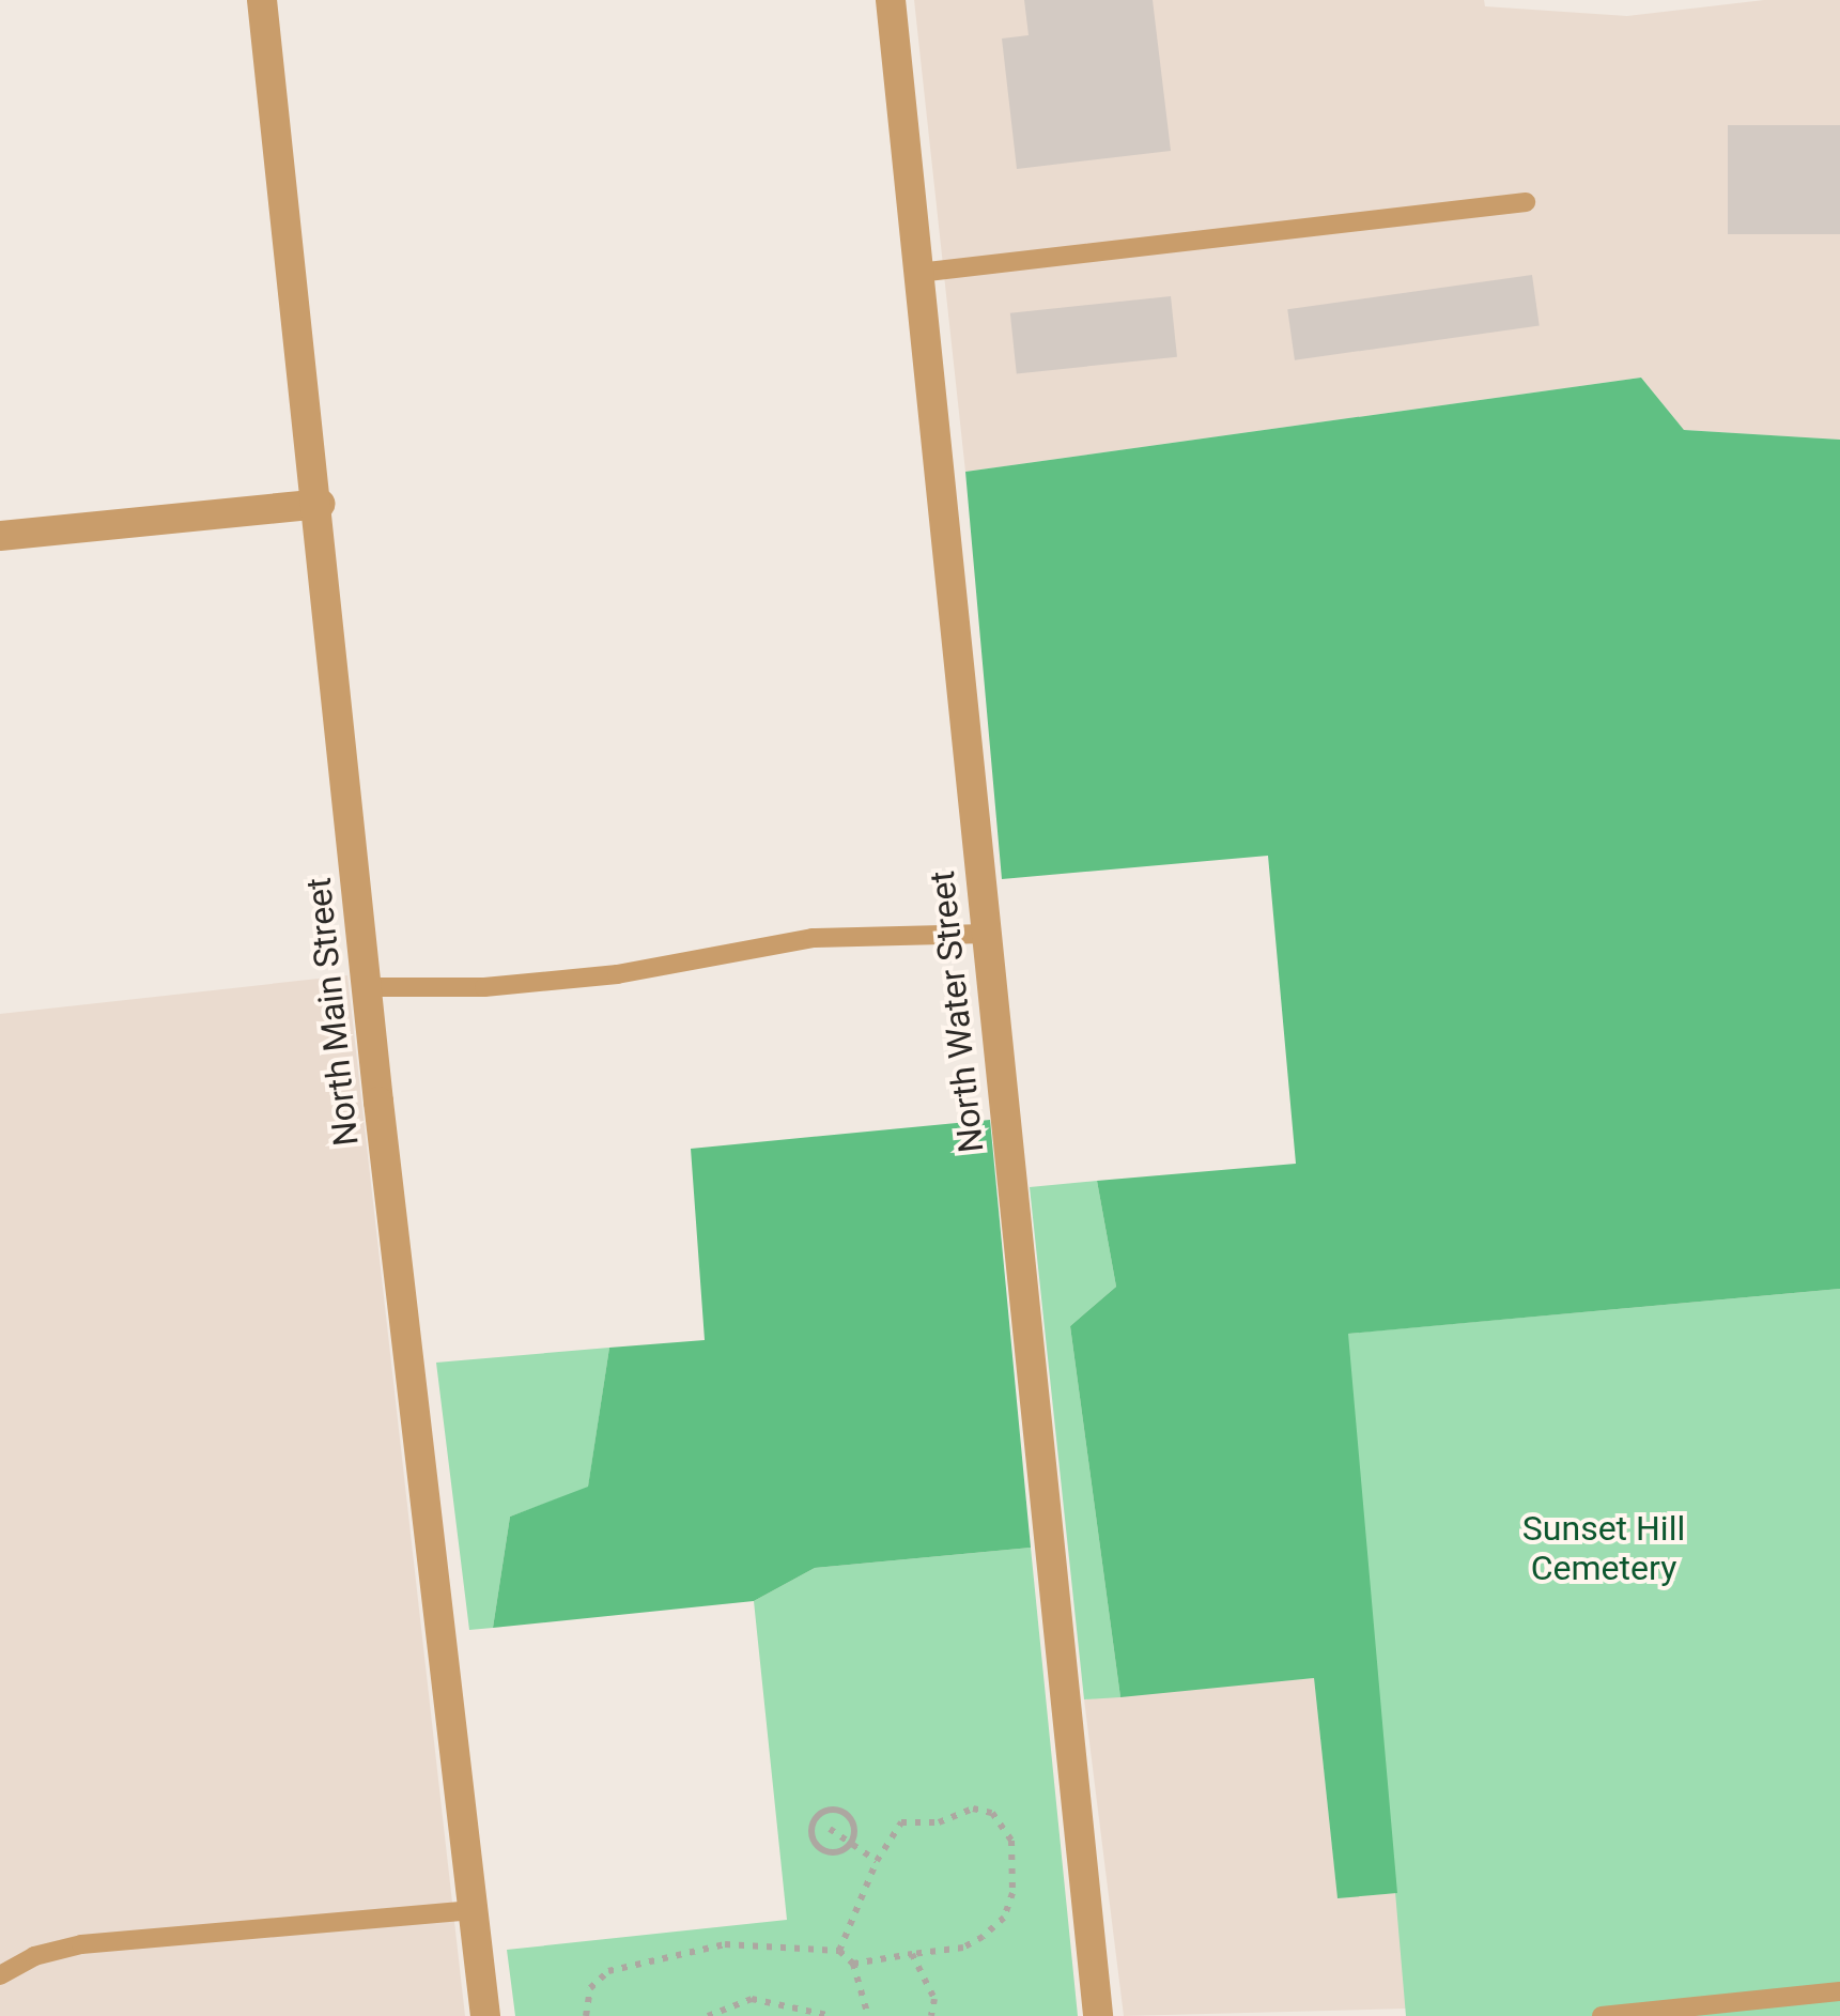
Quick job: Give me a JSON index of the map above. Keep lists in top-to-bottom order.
{
  "streets": {
    "street": ["North Main Street", "North Water Street"]
  },
  "parks": ["Sunset Hill Cemetery"]
}
